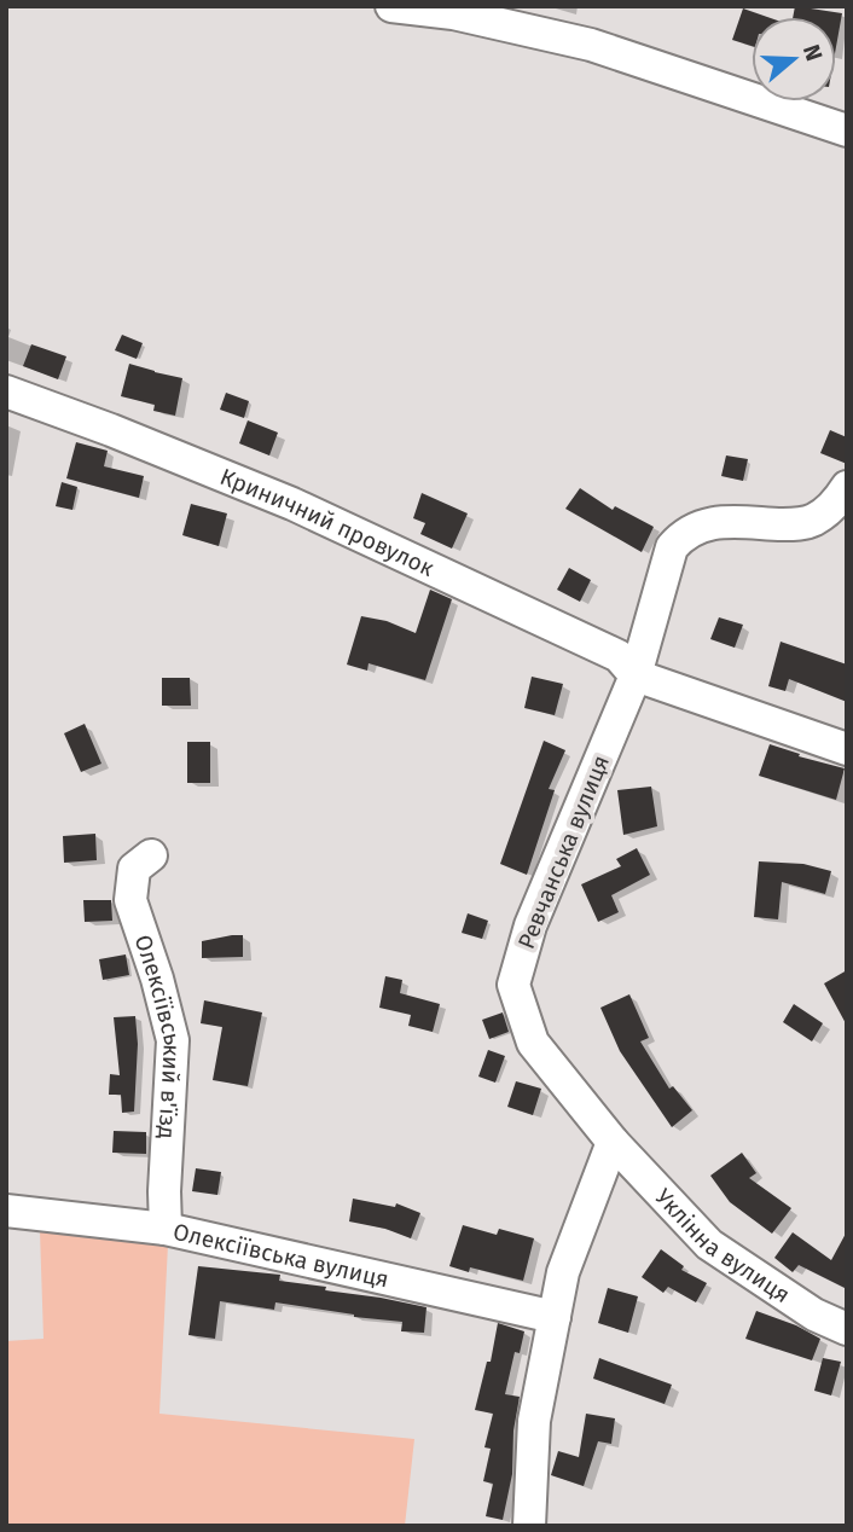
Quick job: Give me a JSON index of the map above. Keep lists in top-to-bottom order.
{
  "streets": {
    "street": [
      "Криничний провулок",
      "Ревчанська вулиця",
      "Олексіївський в'їзд",
      "Уклінна вулиця",
      "Олексіївська вулиця"
    ]
  },
  "crossings": [
    ["Криничний провулок", "Ревчанська вулиця"],
    ["Ревчанська вулиця", "Уклінна вулиця"],
    ["Олексіївський в'їзд", "Олексіївська вулиця"]
  ],
  "north": "right"
}
